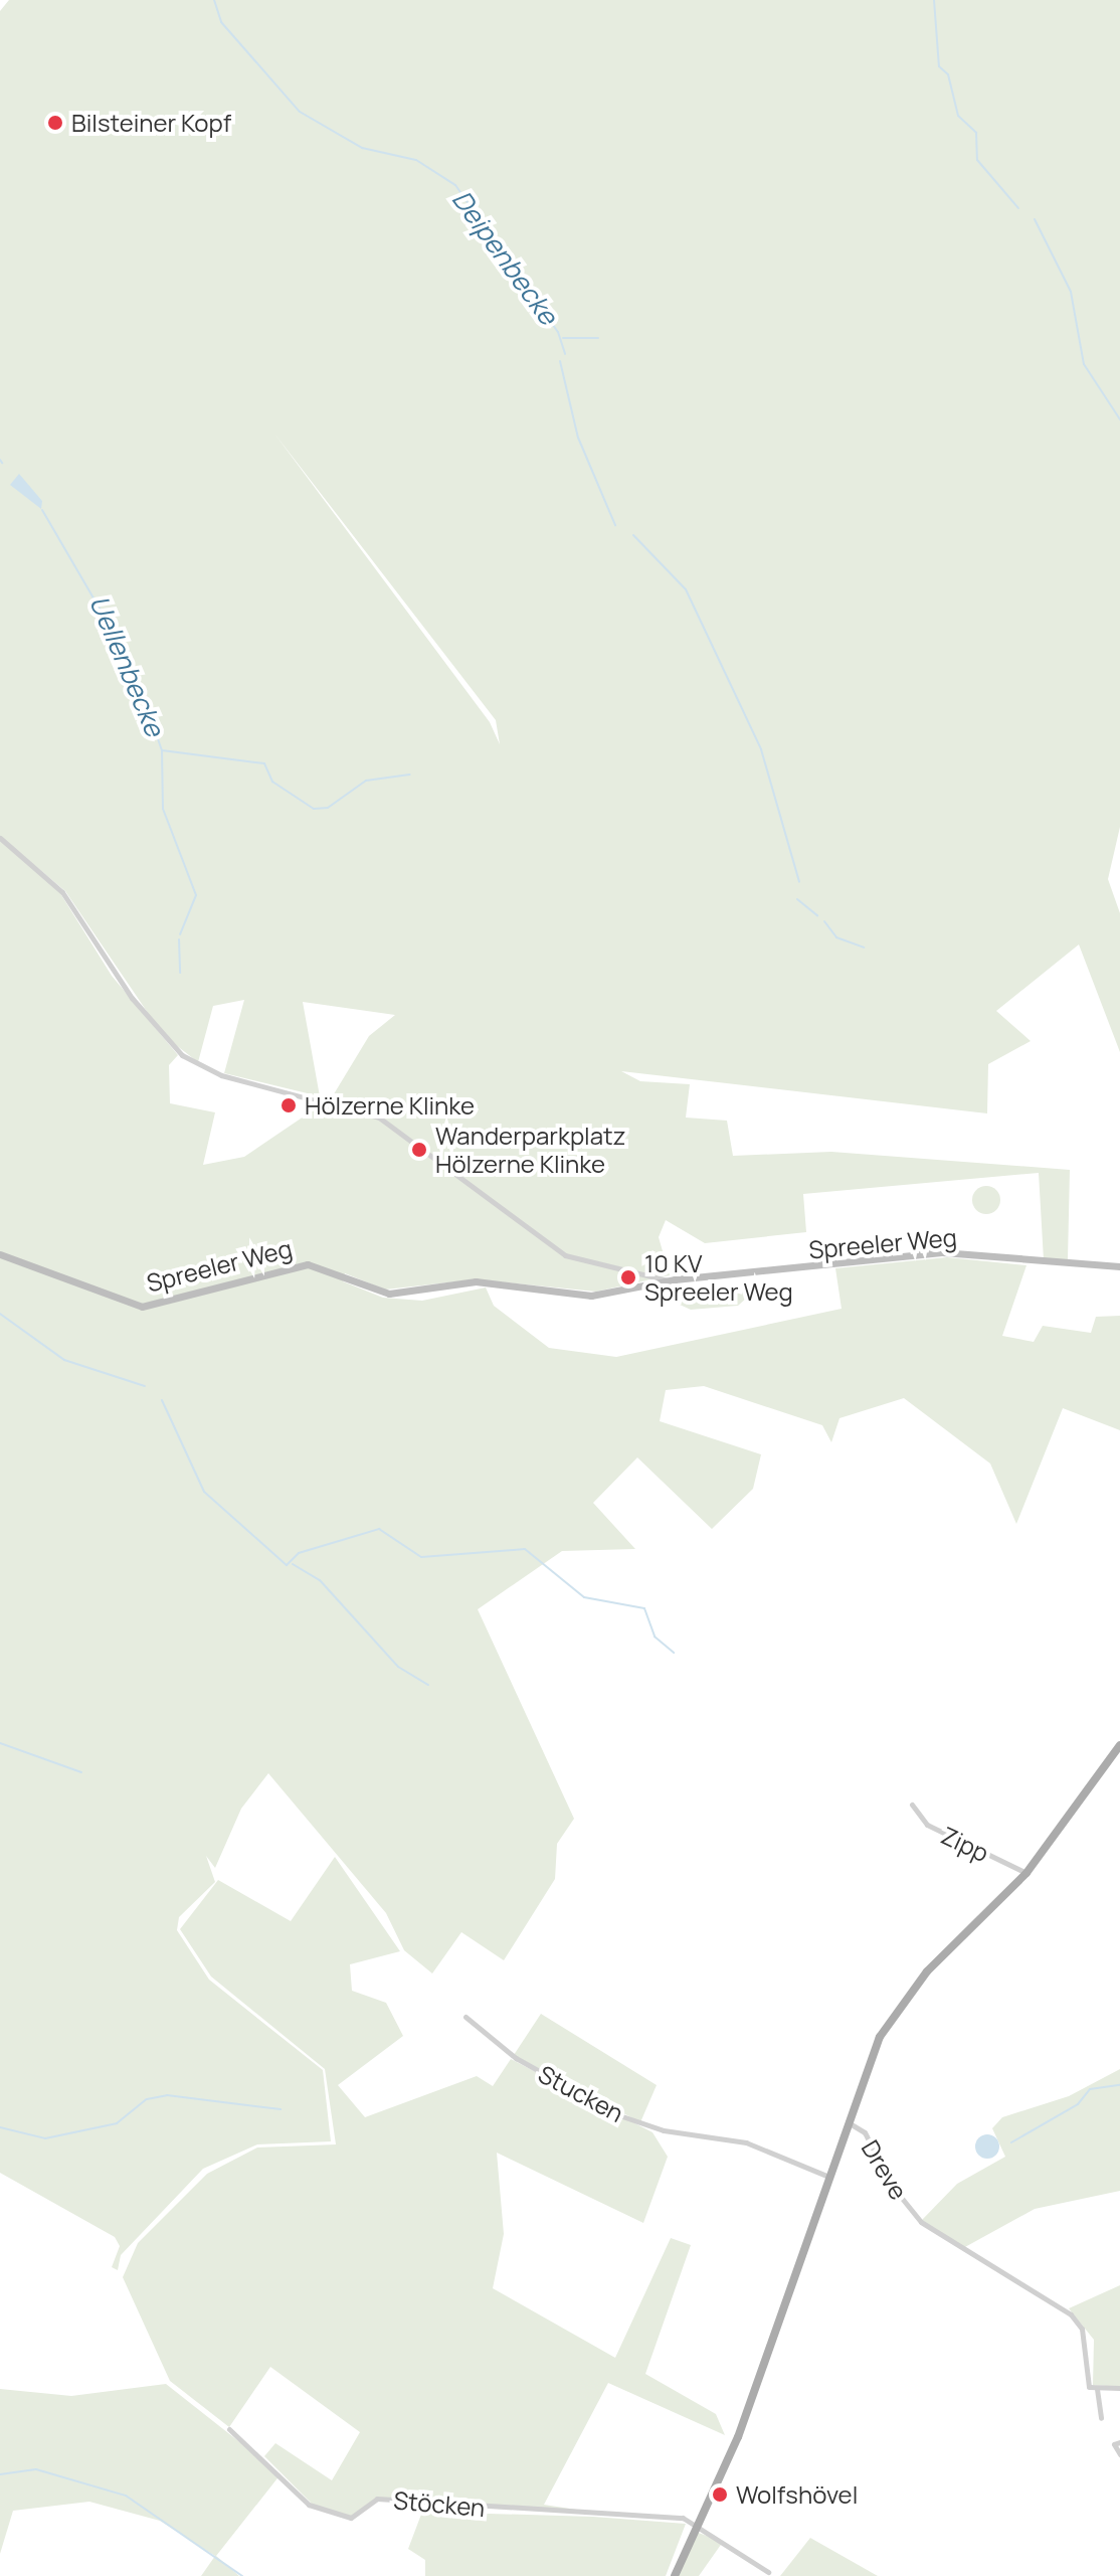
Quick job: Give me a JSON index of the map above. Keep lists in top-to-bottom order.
{
  "streets": {
    "street": [
      "Spreeler Weg",
      "Zipp",
      "Stucken",
      "Dreve",
      "Stöcken"
    ]
  },
  "water": ["Deipenbecke", "Uellenbecke"],
  "places": [
    "Bilsteiner Kopf",
    "Hölzerne Klinke",
    "Wanderparkplatz Hölzerne Klinke",
    "10 KV Spreeler Weg",
    "Wolfshövel"
  ]
}
